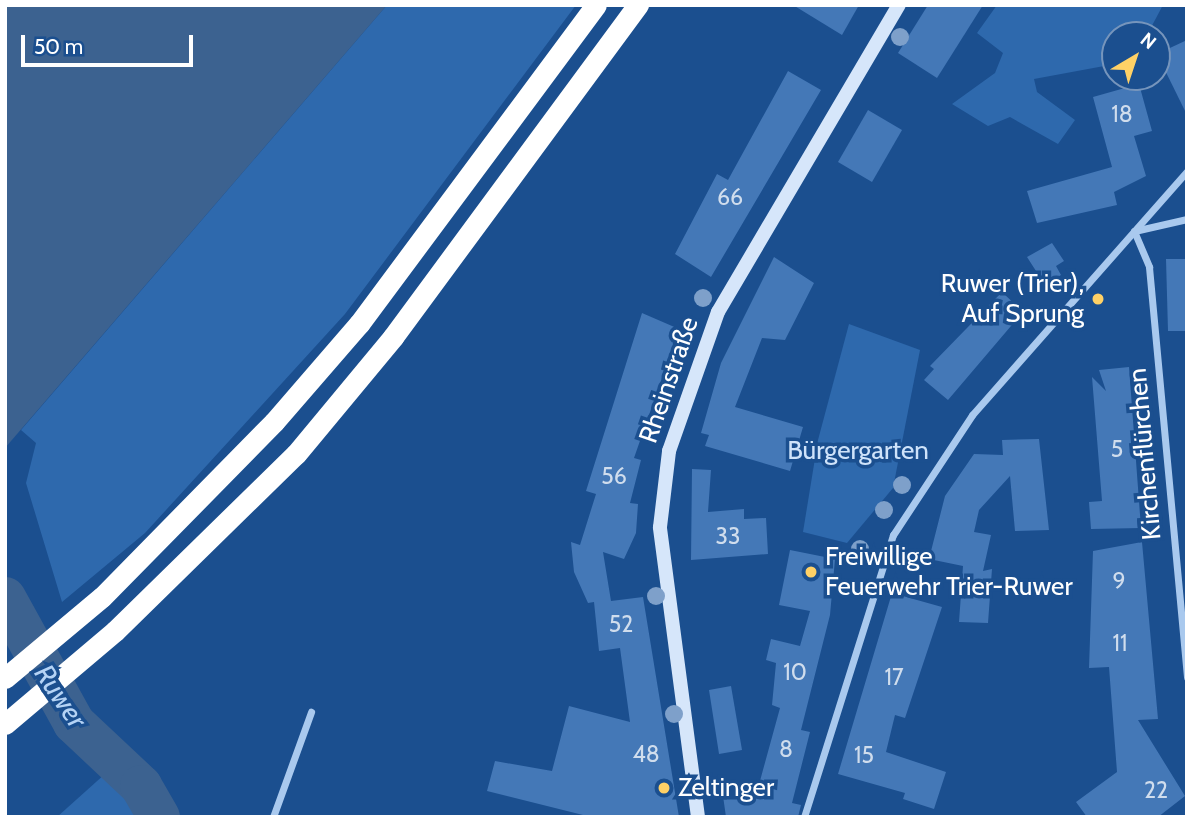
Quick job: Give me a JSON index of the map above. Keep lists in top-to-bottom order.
{
  "streets": {
    "main road": ["Rheinstraße"],
    "street": ["Kirchenflürchen"]
  },
  "water": ["Ruwer"],
  "parks": ["Bürgergarten"],
  "places": ["Ruwer (Trier), Auf Sprung", "Freiwillige Feuerwehr Trier-Ruwer", "Zeltinger"],
  "house_numbers": [
    "18",
    "66",
    "5",
    "56",
    "33",
    "9",
    "52",
    "11",
    "10",
    "17",
    "8",
    "48",
    "15",
    "22"
  ],
  "scale_bar": "50 m",
  "north": "top right"
}
